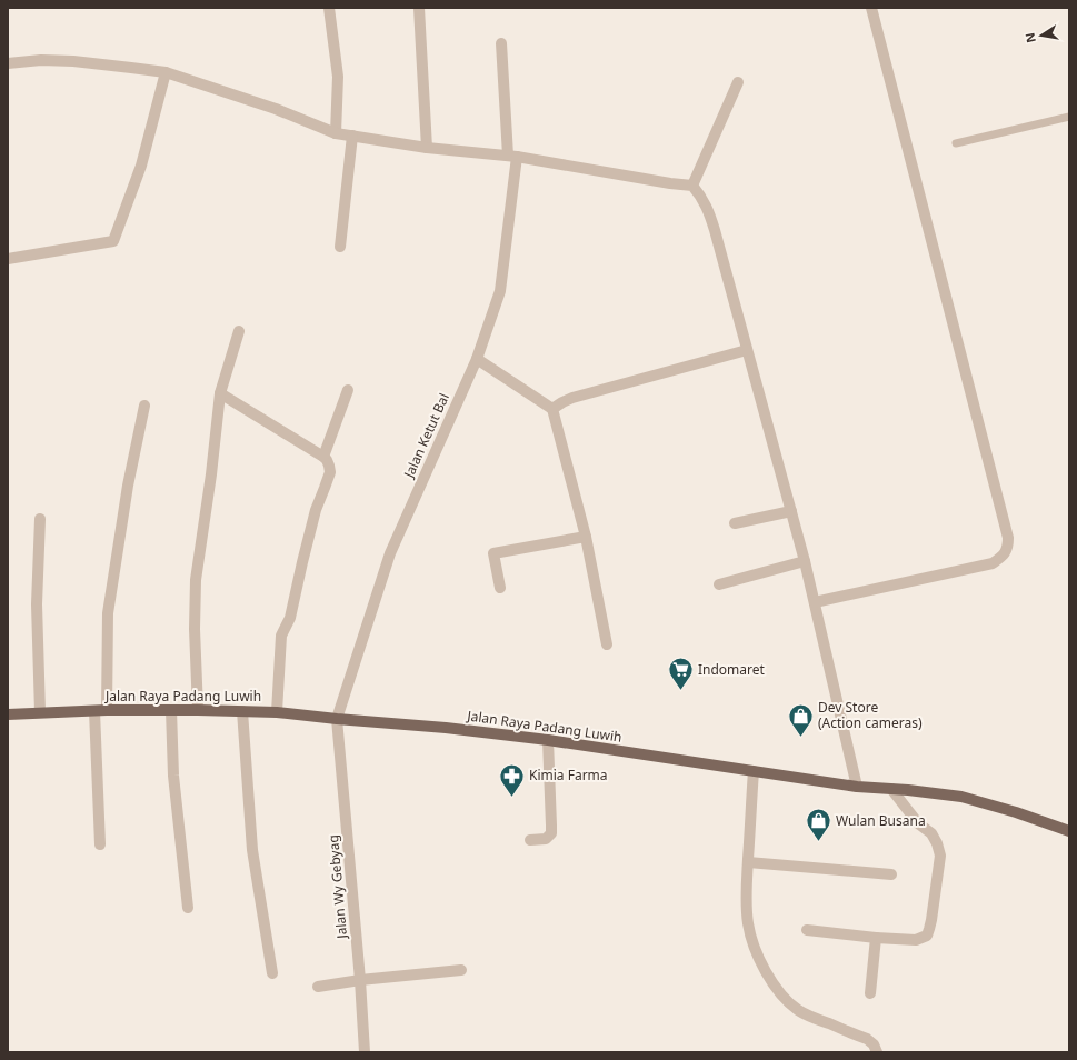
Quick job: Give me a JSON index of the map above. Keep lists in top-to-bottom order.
{
  "streets": {
    "main road": ["Jalan Raya Padang Luwih"],
    "street": ["Jalan Ketut Bal", "Jalan Wy Gebyag"]
  },
  "crossings": [
    ["Jalan Ketut Bal", "Jalan Raya Padang Luwih"],
    ["Jalan Ketut Bal", "Jalan Wy Gebyag"],
    ["Jalan Raya Padang Luwih", "Jalan Wy Gebyag"]
  ],
  "places": {
    "supermarket": ["Indomaret"],
    "shop": ["Dev Store (Action cameras)", "Wulan Busana"],
    "pharmacy": ["Kimia Farma"]
  },
  "north": "left"
}
